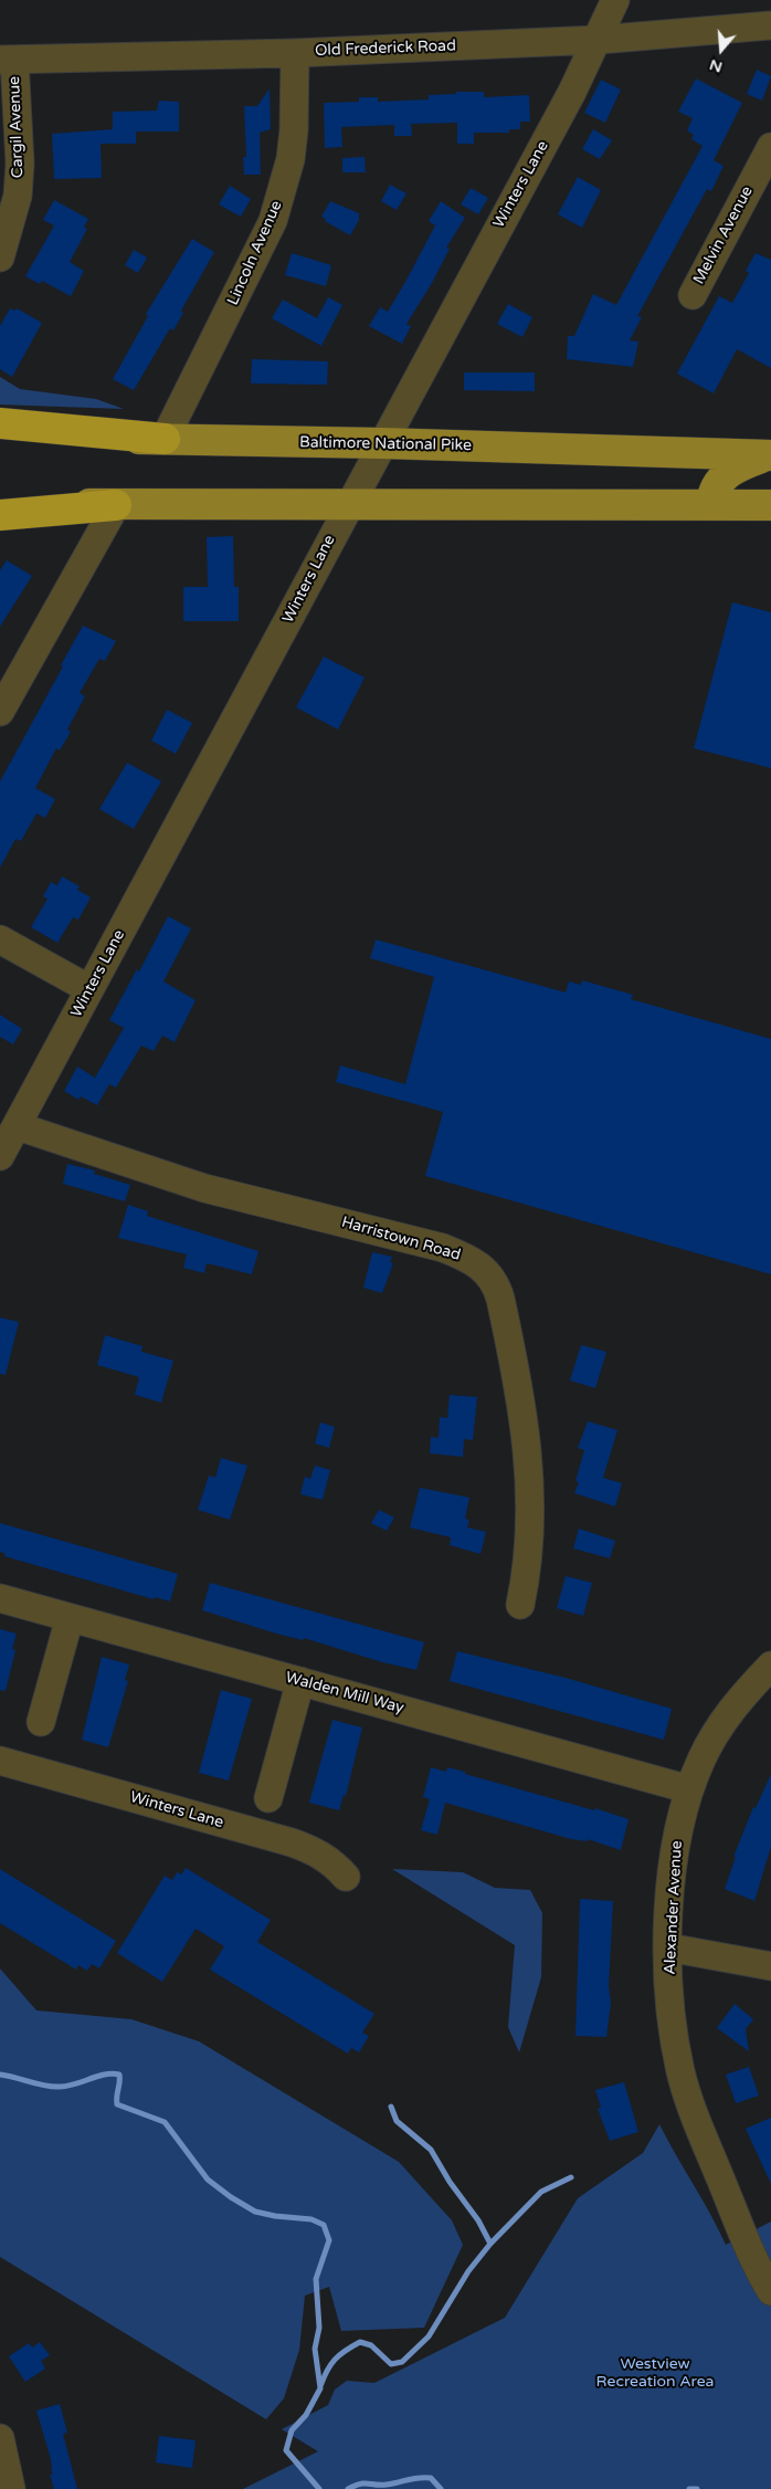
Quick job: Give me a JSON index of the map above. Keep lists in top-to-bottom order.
{
  "streets": {
    "main road": ["Baltimore National Pike"],
    "street": [
      "Old Frederick Road",
      "Cargil Avenue",
      "Winters Lane",
      "Melvin Avenue",
      "Lincoln Avenue",
      "Harristown Road",
      "Walden Mill Way",
      "Alexander Avenue"
    ]
  },
  "crossings": [
    ["Old Frederick Road", "Cargil Avenue"],
    ["Old Frederick Road", "Winters Lane"],
    ["Old Frederick Road", "Lincoln Avenue"],
    ["Winters Lane", "Baltimore National Pike"],
    ["Winters Lane", "Harristown Road"],
    ["Lincoln Avenue", "Baltimore National Pike"],
    ["Walden Mill Way", "Alexander Avenue"]
  ],
  "parks": ["Westview Recreation Area"],
  "north": "bottom"
}
